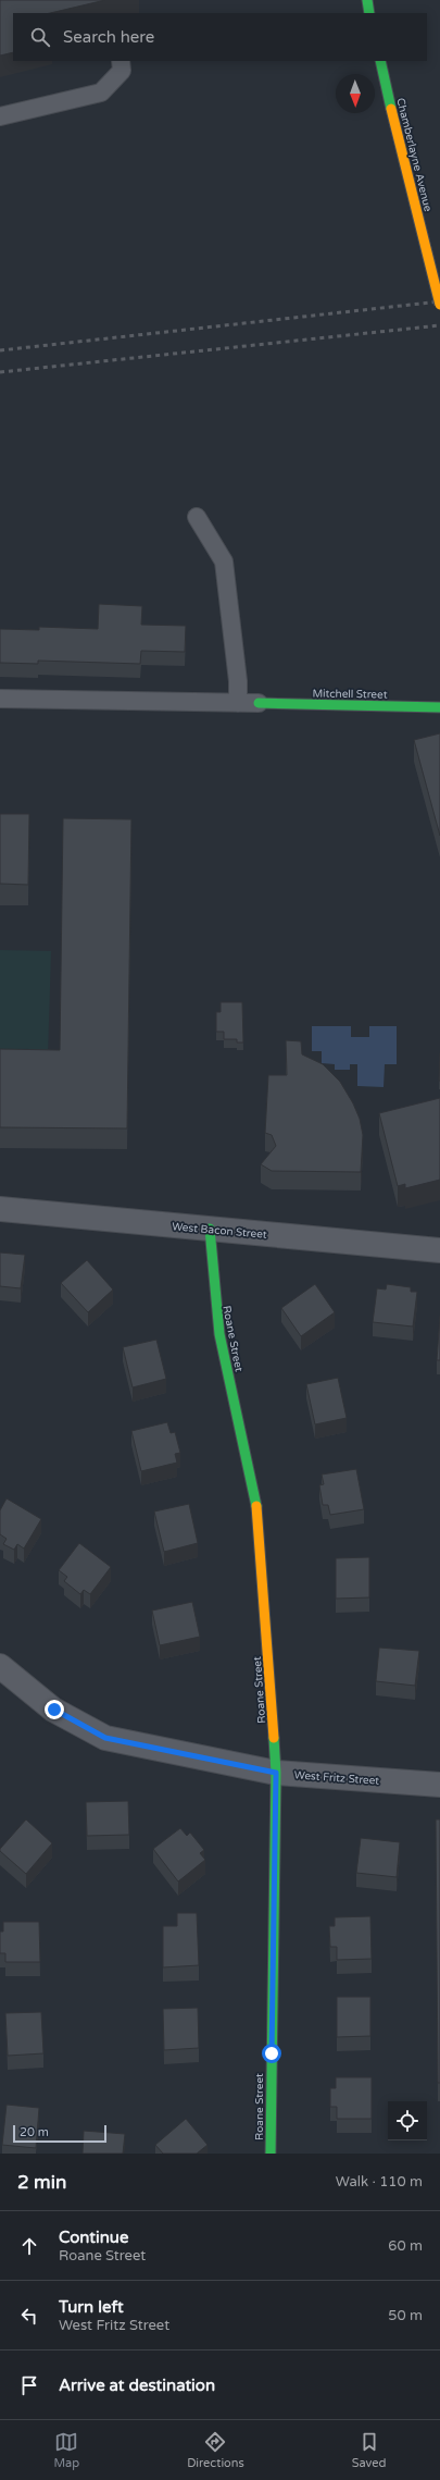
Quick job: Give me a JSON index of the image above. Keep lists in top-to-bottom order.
{
  "streets": {
    "street": [
      "Chamberlayne Avenue",
      "Mitchell Street",
      "West Bacon Street",
      "Roane Street",
      "West Fritz Street"
    ]
  },
  "crossings": [
    ["West Bacon Street", "Roane Street"],
    ["Roane Street", "West Fritz Street"]
  ],
  "scale_bar": "20 m",
  "north": "bottom",
  "page": {
    "search": "Search here",
    "scale": "20 m",
    "heading": ["2 min", "Walk · 110 m"],
    "list": [
      ["Continue", "Roane Street", "60 m"],
      ["Turn left", "West Fritz Street", "50 m"],
      "Arrive at destination"
    ],
    "nav": ["Map", "Directions", "Saved"]
  }
}
